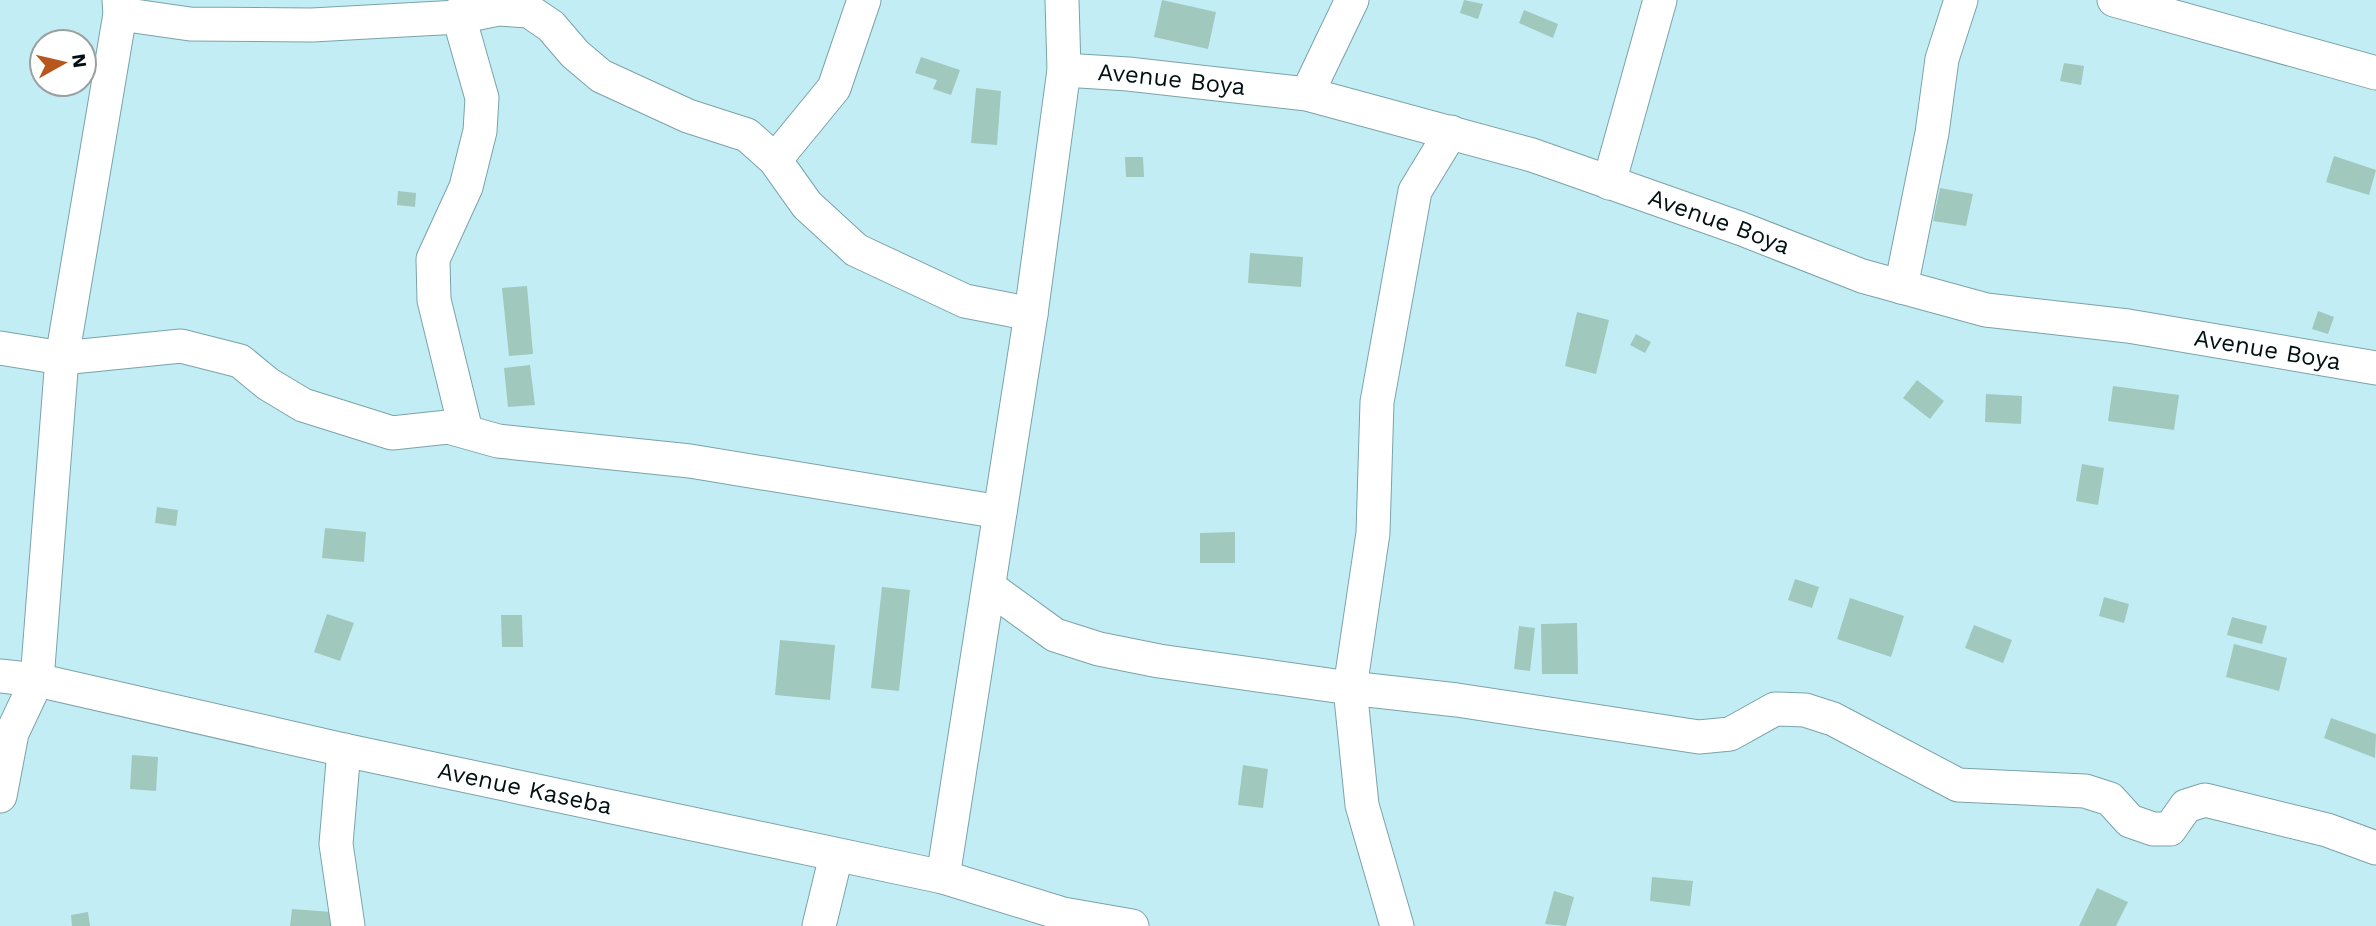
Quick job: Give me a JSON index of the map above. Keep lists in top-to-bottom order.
{
  "streets": {
    "street": ["Avenue Boya", "Avenue Kaseba"]
  },
  "north": "right"
}
